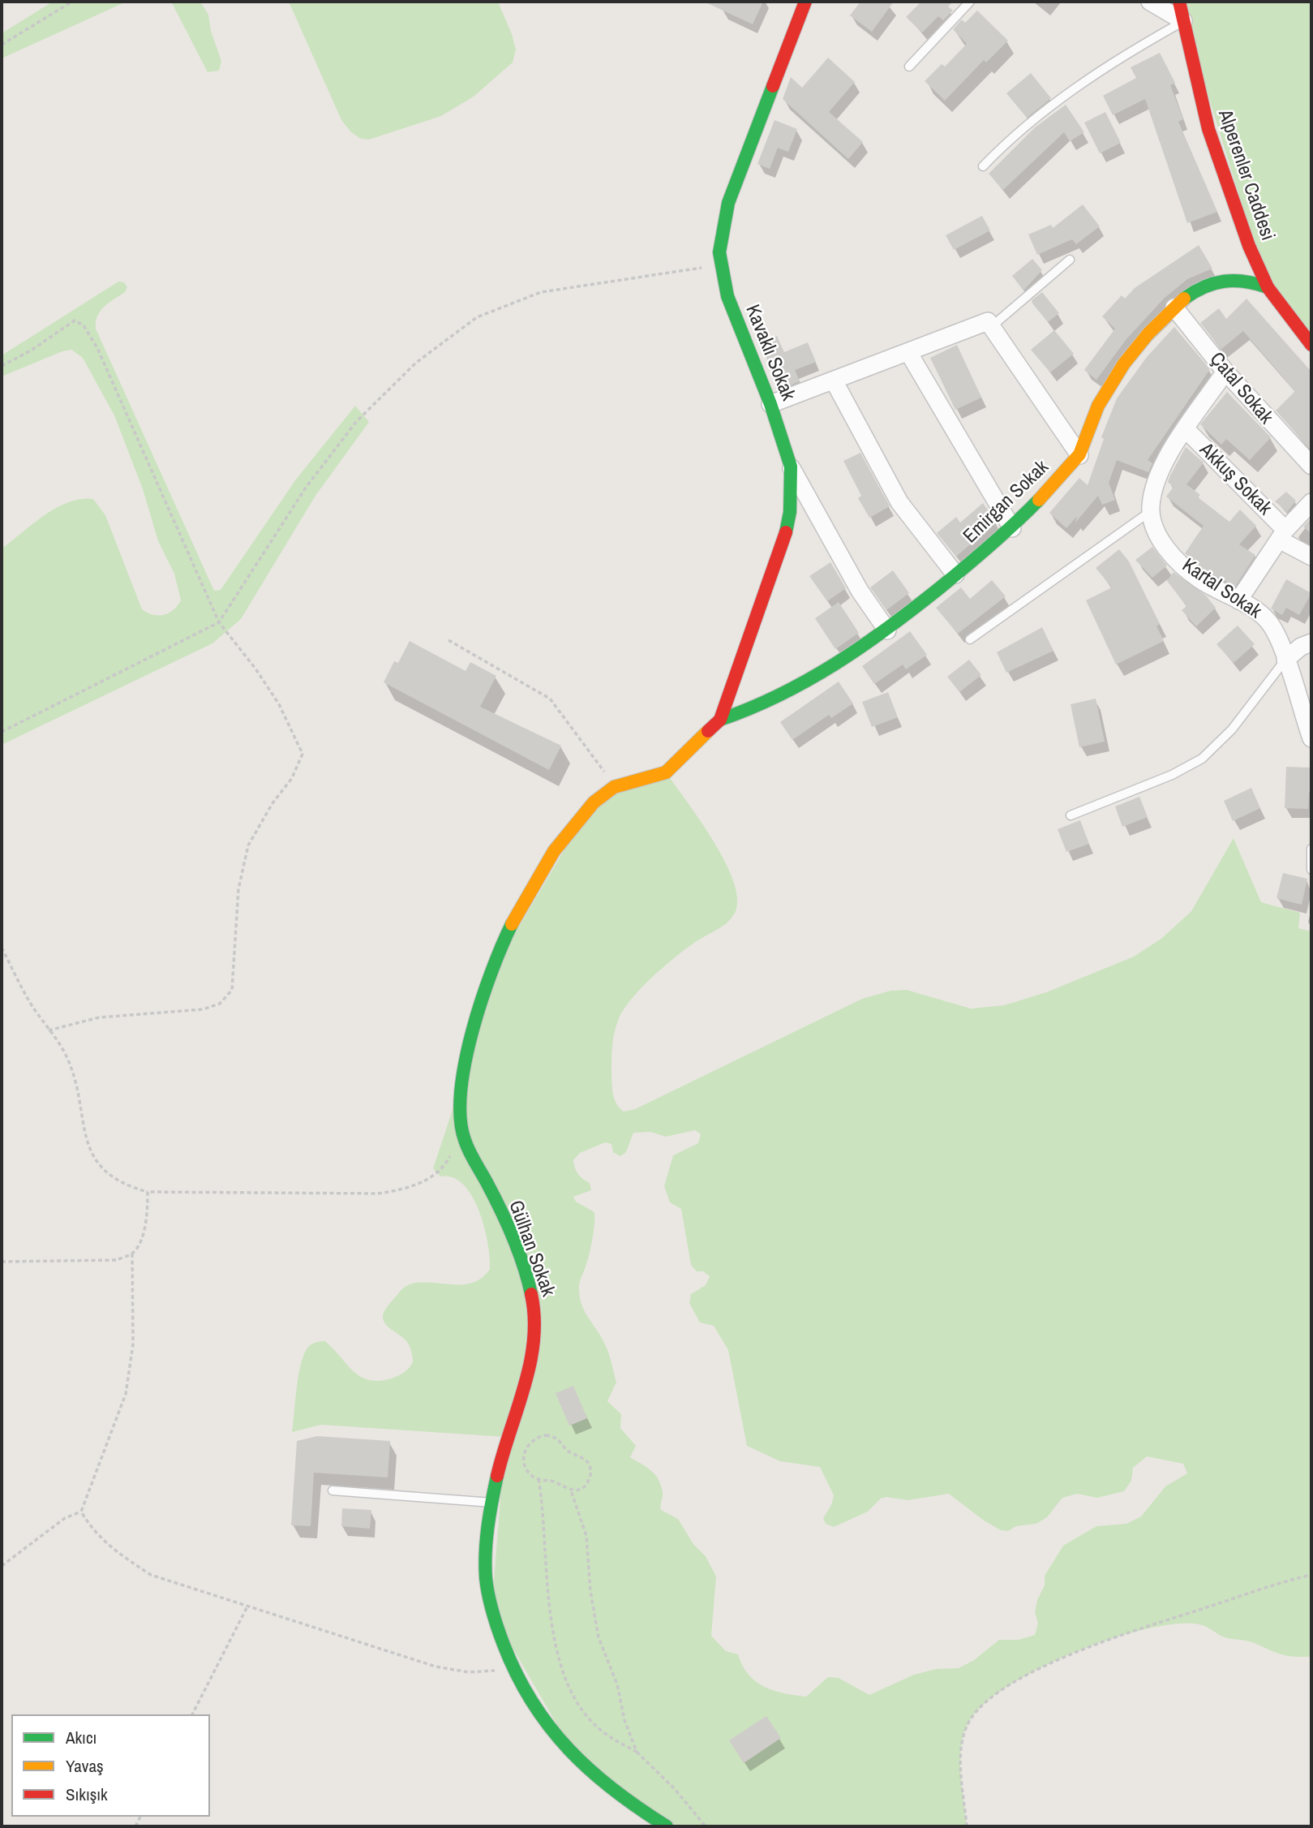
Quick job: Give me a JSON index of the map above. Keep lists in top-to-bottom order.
{
  "streets": {
    "street": [
      "Alperenler Caddesi",
      "Kavaklı Sokak",
      "Çatal Sokak",
      "Akkuş Sokak",
      "Emirgan Sokak",
      "Kartal Sokak",
      "Gülhan Sokak"
    ]
  },
  "crossings": [
    ["Alperenler Caddesi", "Emirgan Sokak"],
    ["Kavaklı Sokak", "Emirgan Sokak"],
    ["Kavaklı Sokak", "Gülhan Sokak"],
    ["Çatal Sokak", "Emirgan Sokak"],
    ["Çatal Sokak", "Kartal Sokak"],
    ["Akkuş Sokak", "Kartal Sokak"],
    ["Emirgan Sokak", "Gülhan Sokak"]
  ],
  "legend": ["Akıcı", "Yavaş", "Sıkışık"]
}
